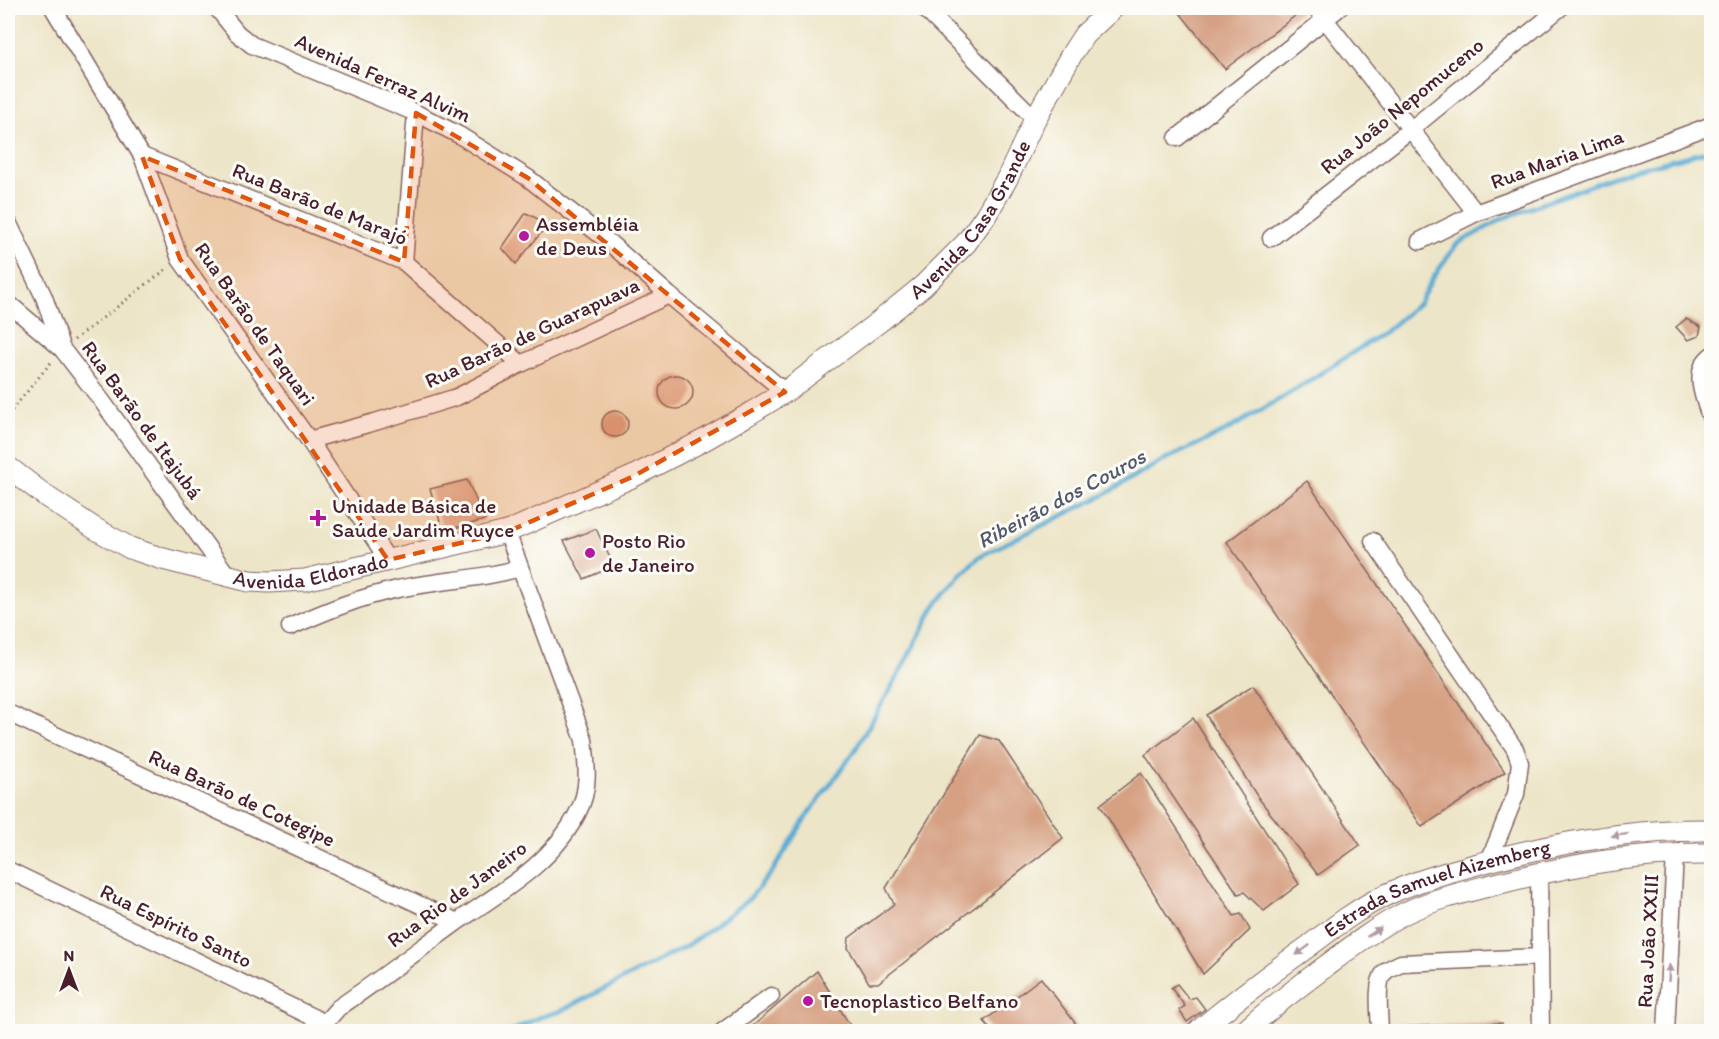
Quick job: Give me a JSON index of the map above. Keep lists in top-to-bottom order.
{
  "streets": {
    "main road": ["Avenida Casa Grande", "Avenida Eldorado", "Estrada Samuel Aizemberg"],
    "street": [
      "Avenida Ferraz Alvim",
      "Rua João Nepomuceno",
      "Rua Maria Lima",
      "Rua Barão de Marajó",
      "Rua Barão de Taquari",
      "Rua Barão de Guarapuava",
      "Rua Barão de Itajubá",
      "Rua Barão de Cotegipe",
      "Rua Rio de Janeiro",
      "Rua Espírito Santo",
      "Rua João XXIII"
    ]
  },
  "crossings": [
    ["Avenida Ferraz Alvim", "Avenida Casa Grande"],
    ["Avenida Ferraz Alvim", "Rua Barão de Guarapuava"],
    ["Avenida Ferraz Alvim", "Avenida Eldorado"],
    ["Rua Barão de Marajó", "Rua Barão de Taquari"],
    ["Rua Barão de Marajó", "Rua Barão de Guarapuava"],
    ["Avenida Casa Grande", "Avenida Eldorado"],
    ["Rua Barão de Taquari", "Rua Barão de Guarapuava"],
    ["Rua Barão de Taquari", "Avenida Eldorado"],
    ["Rua Barão de Itajubá", "Avenida Eldorado"],
    ["Avenida Eldorado", "Rua Rio de Janeiro"],
    ["Rua Barão de Cotegipe", "Rua Rio de Janeiro"],
    ["Estrada Samuel Aizemberg", "Rua João XXIII"],
    ["Rua Rio de Janeiro", "Rua Espírito Santo"]
  ],
  "water": ["Ribeirão dos Couros"],
  "places": {
    "other": ["Assembléia de Deus", "Posto Rio de Janeiro", "Tecnoplastico Belfano"],
    "health": ["Unidade Básica de Saúde Jardim Ruyce"]
  },
  "north": "top"
}
